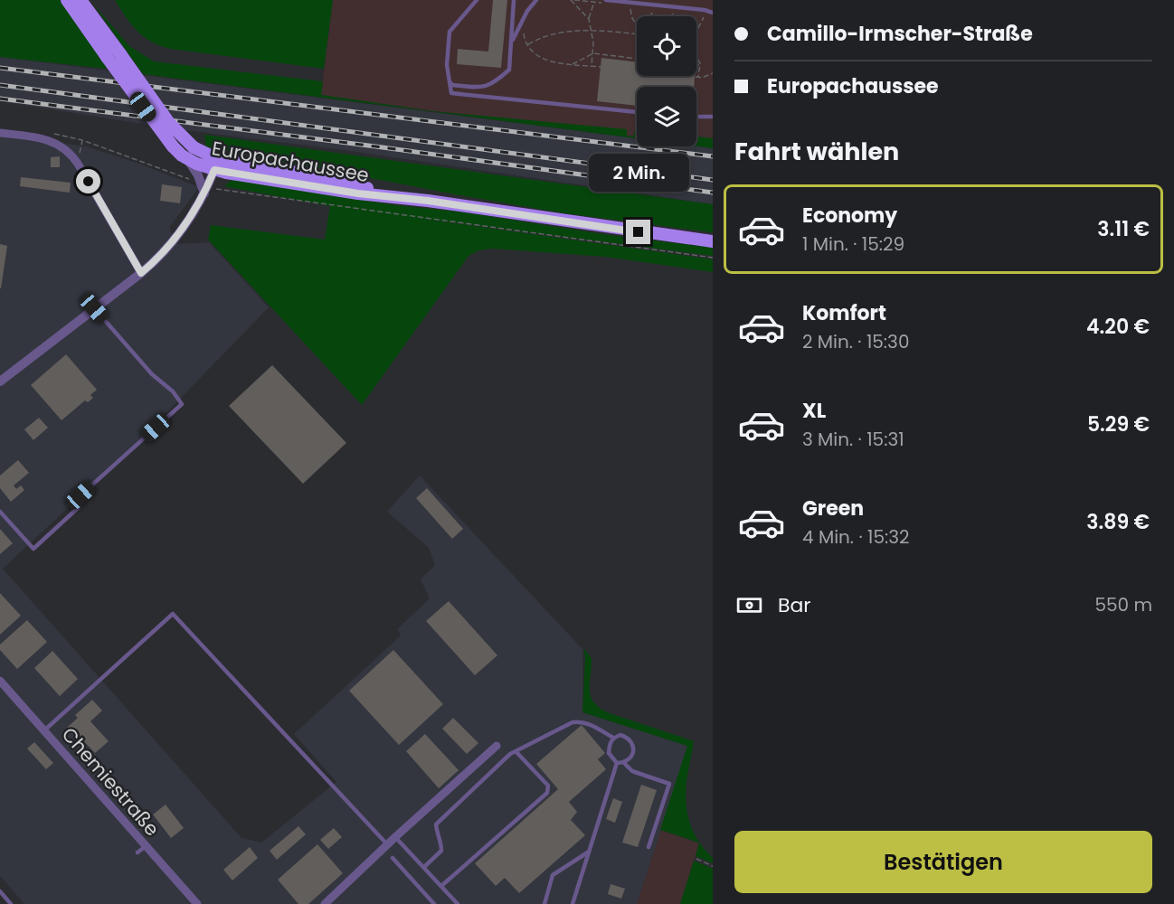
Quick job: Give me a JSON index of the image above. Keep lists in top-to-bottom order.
{
  "streets": {
    "main road": ["Europachaussee"],
    "street": ["Chemiestraße"]
  },
  "page": {
    "banner": ["Camillo-Irmscher-Straße", "Europachaussee"],
    "heading": "Fahrt wählen",
    "bubble": "2 Min.",
    "list": [
      {
        "name": "Economy",
        "note": "1 Min. · 15:29",
        "value": "3.11 €"
      },
      {
        "name": "Komfort",
        "note": "2 Min. · 15:30",
        "value": "4.20 €"
      },
      {
        "name": "XL",
        "note": "3 Min. · 15:31",
        "value": "5.29 €"
      },
      {
        "name": "Green",
        "note": "4 Min. · 15:32",
        "value": "3.89 €"
      }
    ],
    "pay": ["Bar", "550 m"],
    "buttons": "Bestätigen"
  }
}
